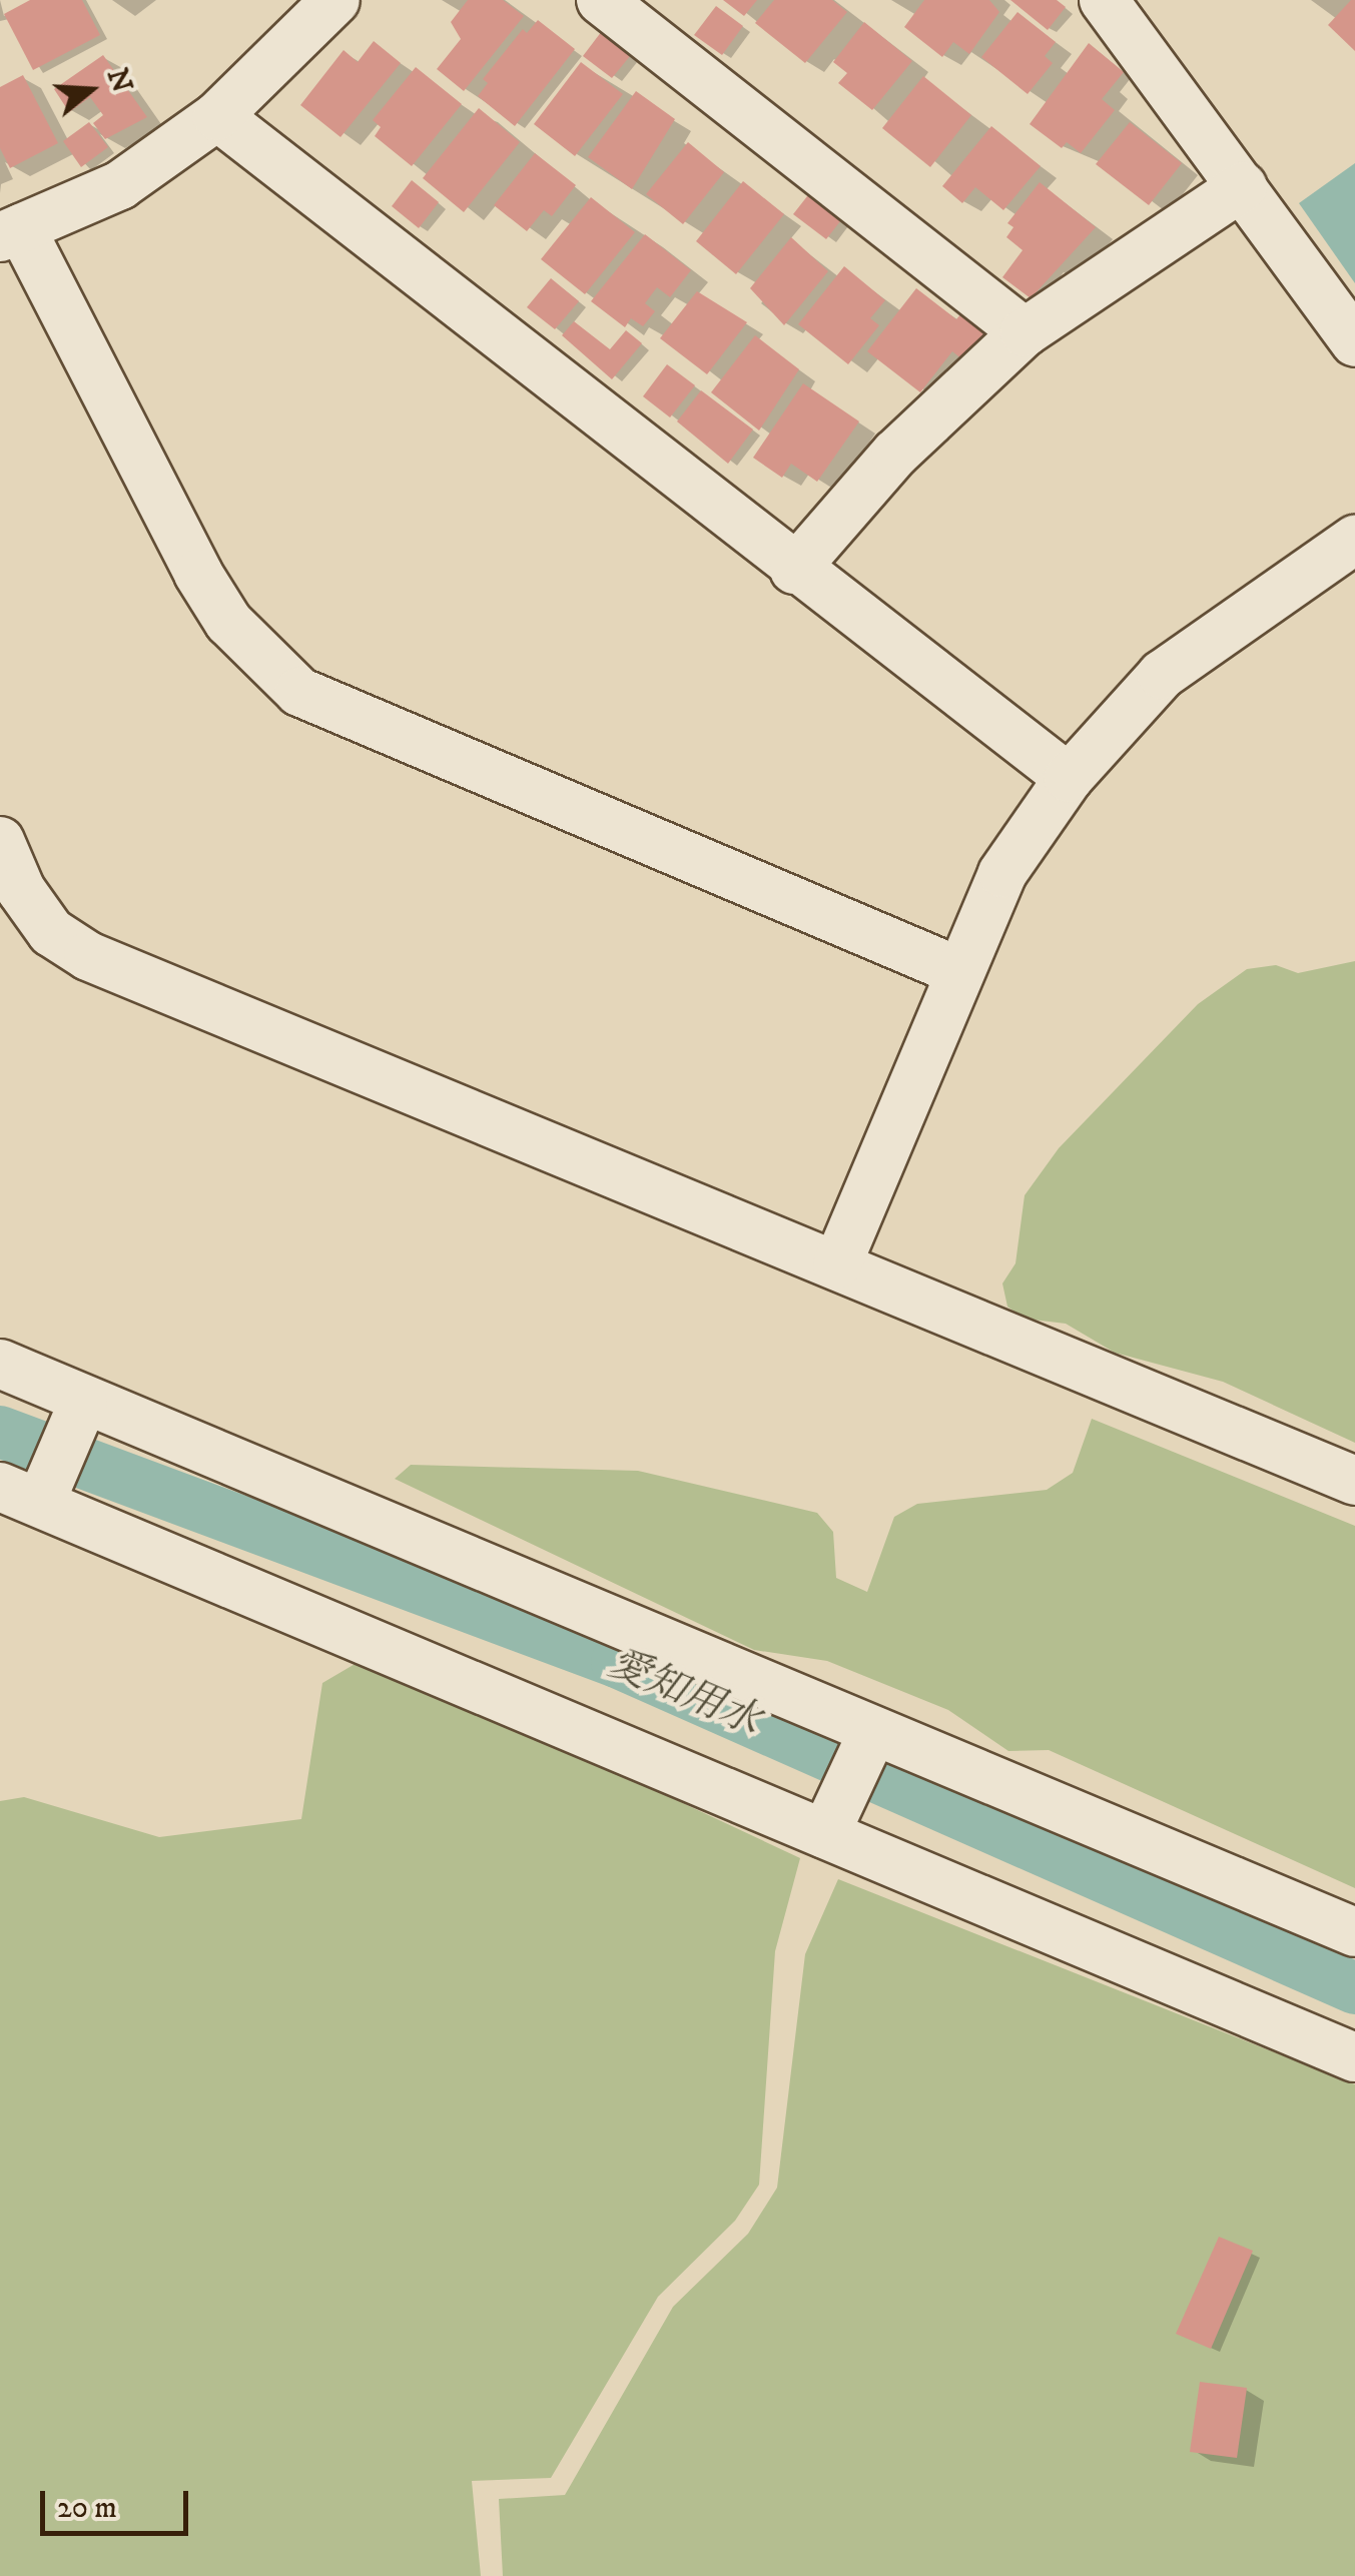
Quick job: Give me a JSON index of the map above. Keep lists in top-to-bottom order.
{
  "water": ["愛知用水"],
  "scale_bar": "20 m",
  "north": "right"
}
